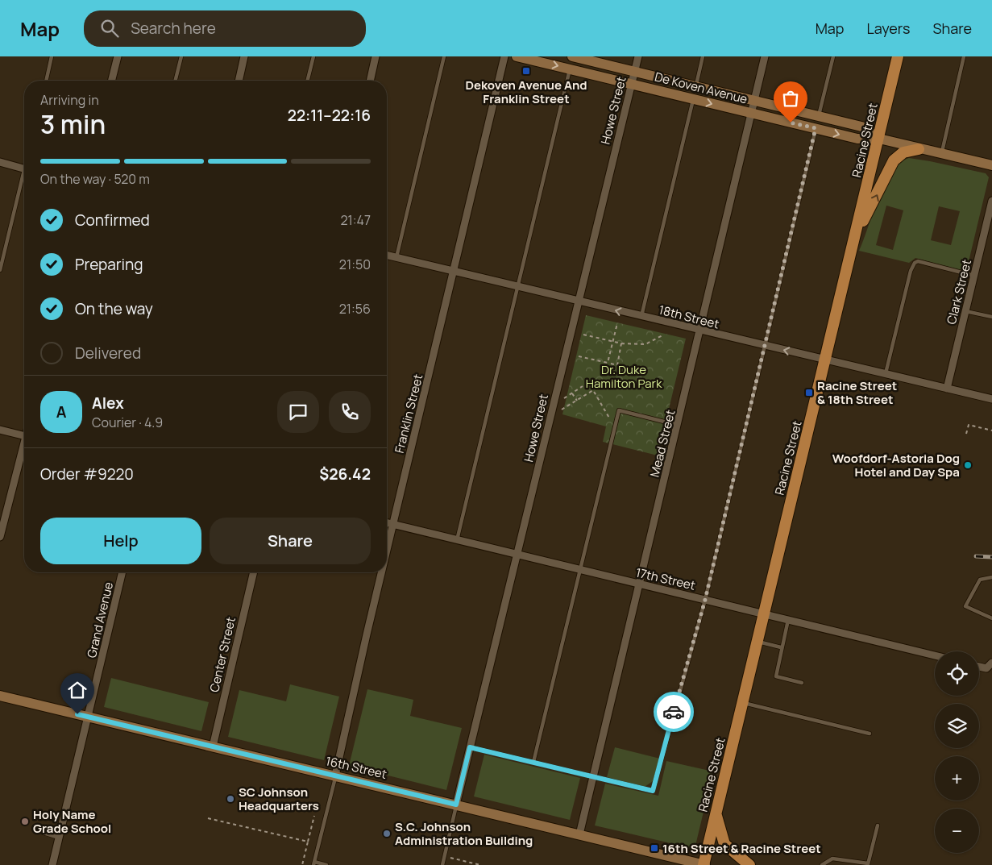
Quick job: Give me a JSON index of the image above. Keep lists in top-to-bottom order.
{
  "streets": {
    "main road": ["Racine Street"],
    "street": [
      "De Koven Avenue",
      "Howe Street",
      "Clark Street",
      "18th Street",
      "Franklin Street",
      "Mead Street",
      "17th Street",
      "Grand Avenue",
      "Center Street",
      "16th Street"
    ]
  },
  "crossings": [
    ["De Koven Avenue", "Howe Street"],
    ["De Koven Avenue", "Racine Street"],
    ["De Koven Avenue", "Mead Street"],
    ["Howe Street", "18th Street"],
    ["Howe Street", "17th Street"],
    ["Howe Street", "16th Street"],
    ["Racine Street", "18th Street"],
    ["Racine Street", "17th Street"],
    ["Racine Street", "16th Street"],
    ["Clark Street", "18th Street"],
    ["18th Street", "Franklin Street"],
    ["18th Street", "Mead Street"],
    ["Franklin Street", "17th Street"],
    ["Franklin Street", "16th Street"],
    ["Mead Street", "17th Street"],
    ["Mead Street", "16th Street"],
    ["Grand Avenue", "16th Street"],
    ["Center Street", "16th Street"]
  ],
  "parks": ["Dr. Duke Hamilton Park"],
  "places": {
    "transit": ["Dekoven Avenue And Franklin Street", "Racine Street & 18th Street", "16th Street & Racine Street"],
    "other": [
      "Woofdorf-Astoria Dog Hotel and Day Spa",
      "SC Johnson Headquarters",
      "Holy Name Grade School",
      "S.C. Johnson Administration Building"
    ]
  },
  "page": {
    "header": "Map",
    "search": "Search here",
    "nav": ["Map", "Layers", "Share"],
    "heading": ["3 min", "Arriving in", "22:11–22:16"],
    "panel": [
      "Alex",
      "Courier · 4.9",
      "Order #9220",
      "$26.42"
    ],
    "bar": "On the way · 520 m",
    "list": [
      ["Confirmed", "21:47"],
      ["Preparing", "21:50"],
      ["On the way", "21:56"],
      "Delivered"
    ],
    "round": "A",
    "buttons": ["Help", "Share"],
    "map_buttons": ["+", "−"]
  }
}
